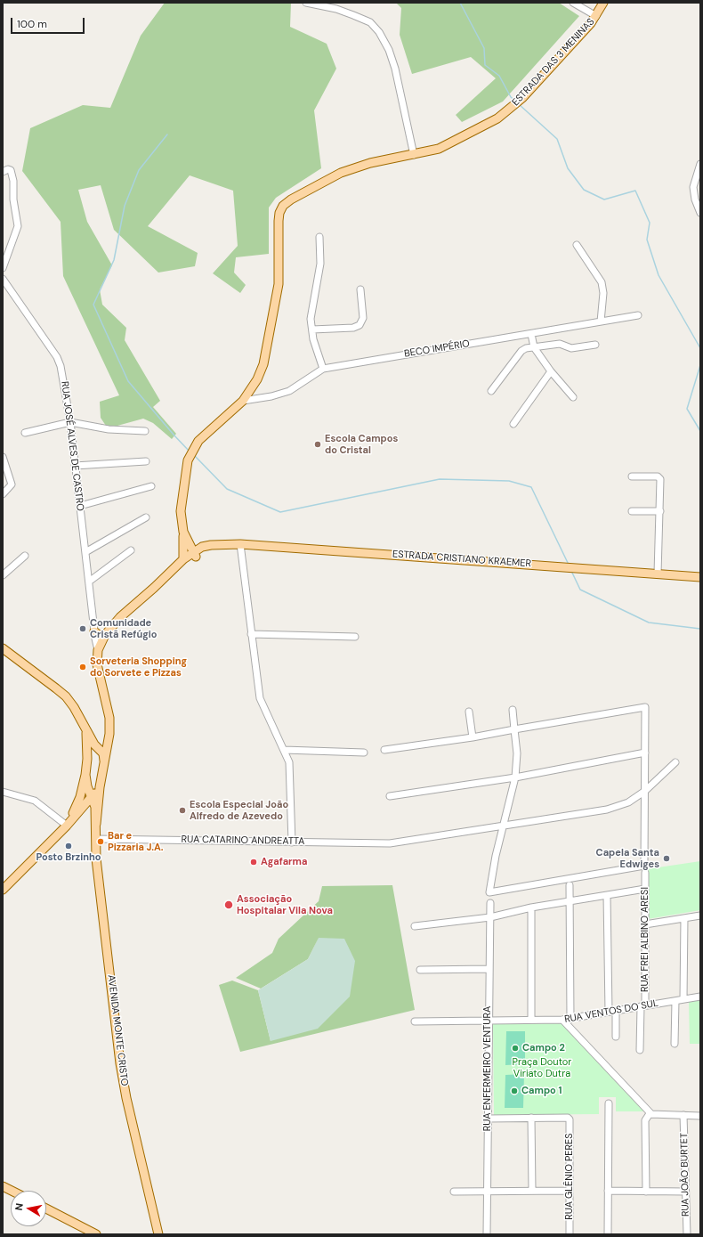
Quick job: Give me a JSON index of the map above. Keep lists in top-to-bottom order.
{
  "streets": {
    "main road": ["ESTRADA DAS 3 MENINAS", "ESTRADA CRISTIANO KRAEMER", "AVENIDA MONTE CRISTO"],
    "street": [
      "BECO IMPÉRIO",
      "RUA JOSÉ ALVES DE CASTRO",
      "RUA CATARINO ANDREATTA",
      "RUA FREI ALBINO ARESI",
      "RUA VENTOS DO SUL",
      "RUA ENFERMEIRO VENTURA",
      "RUA JOÃO BURTET",
      "RUA GLÊNIO PERES"
    ]
  },
  "crossings": [
    ["ESTRADA DAS 3 MENINAS", "BECO IMPÉRIO"],
    ["ESTRADA DAS 3 MENINAS", "ESTRADA CRISTIANO KRAEMER"],
    ["RUA JOSÉ ALVES DE CASTRO", "ESTRADA CRISTIANO KRAEMER"],
    ["ESTRADA CRISTIANO KRAEMER", "AVENIDA MONTE CRISTO"],
    ["RUA CATARINO ANDREATTA", "AVENIDA MONTE CRISTO"],
    ["RUA FREI ALBINO ARESI", "RUA VENTOS DO SUL"],
    ["RUA VENTOS DO SUL", "RUA ENFERMEIRO VENTURA"]
  ],
  "parks": ["Praça Doutor Viriato Dutra"],
  "places": [
    "Escola Campos do Cristal",
    "Comunidade Cristã Refúgio",
    "Sorveteria Shopping do Sorvete e Pizzas",
    "Escola Especial João Alfredo de Azevedo",
    "Bar e Pizzaria J.A.",
    "Posto Brzinho",
    "Capela Santa Edwiges",
    "Agafarma",
    "Associação Hospitalar Vila Nova",
    "Campo 2",
    "Campo 1"
  ],
  "scale_bar": "100 m",
  "north": "left"
}
